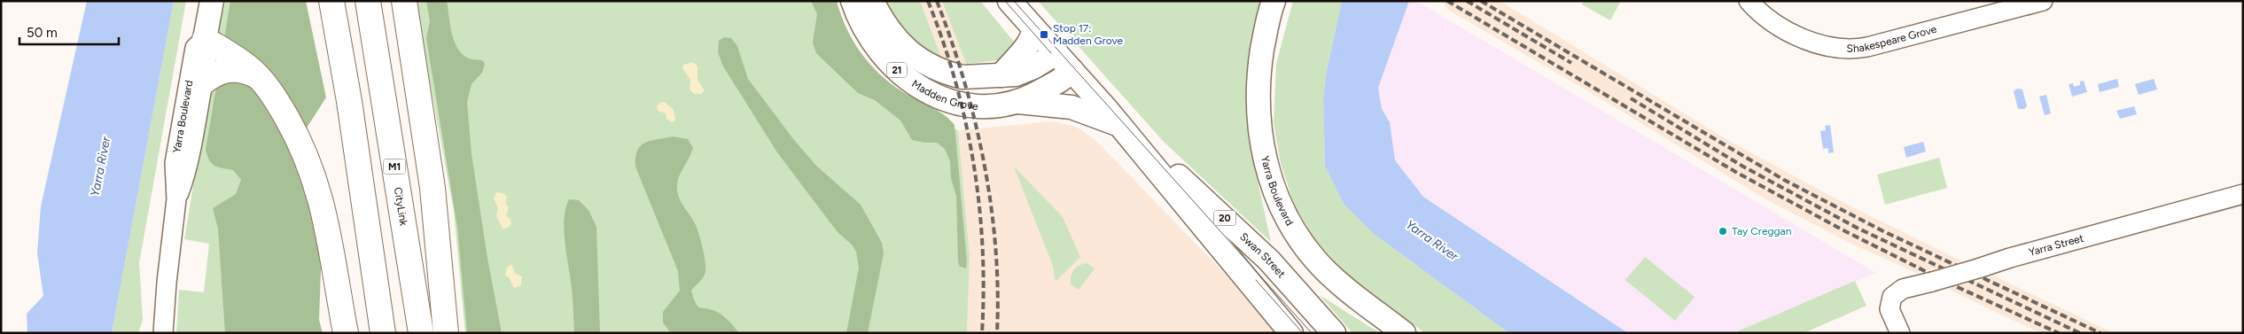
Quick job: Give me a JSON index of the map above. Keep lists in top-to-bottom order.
{
  "streets": {
    "highway": ["M1", "CityLink"],
    "main road": [
      "21",
      "Madden Grove",
      "Yarra Boulevard",
      "20",
      "Swan Street"
    ],
    "street": ["Shakespeare Grove", "Yarra Street"]
  },
  "crossings": [
    ["Madden Grove", "Swan Street"]
  ],
  "water": ["Yarra River"],
  "places": {
    "transit": ["Stop 17: Madden Grove"],
    "other": ["Tay Creggan"]
  },
  "scale_bar": "50 m"
}
